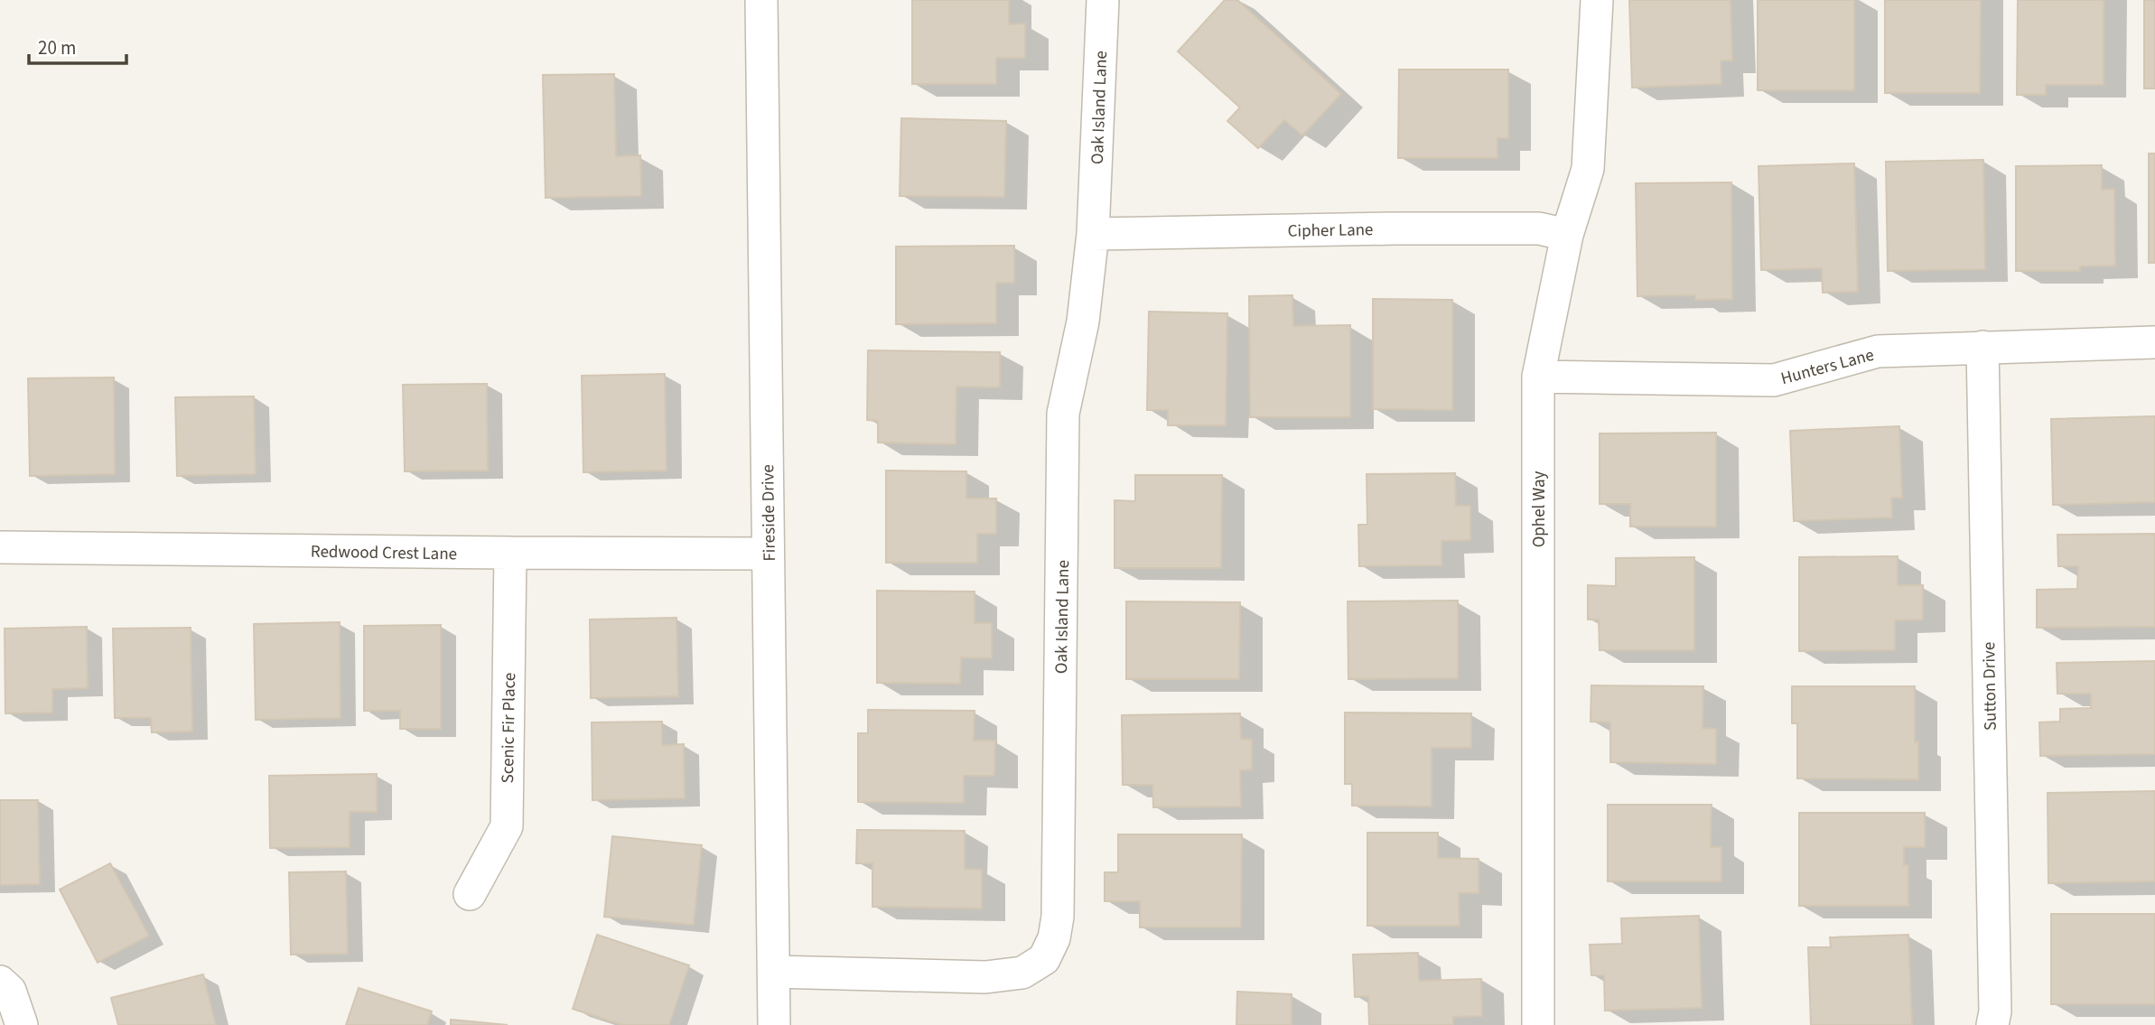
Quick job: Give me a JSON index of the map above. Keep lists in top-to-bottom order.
{
  "streets": {
    "street": [
      "Oak Island Lane",
      "Cipher Lane",
      "Hunters Lane",
      "Ophel Way",
      "Fireside Drive",
      "Redwood Crest Lane",
      "Sutton Drive",
      "Scenic Fir Place"
    ]
  },
  "crossings": [
    ["Oak Island Lane", "Cipher Lane"],
    ["Oak Island Lane", "Fireside Drive"],
    ["Cipher Lane", "Ophel Way"],
    ["Hunters Lane", "Ophel Way"],
    ["Hunters Lane", "Sutton Drive"],
    ["Fireside Drive", "Redwood Crest Lane"],
    ["Redwood Crest Lane", "Scenic Fir Place"]
  ],
  "scale_bar": "20 m"
}
